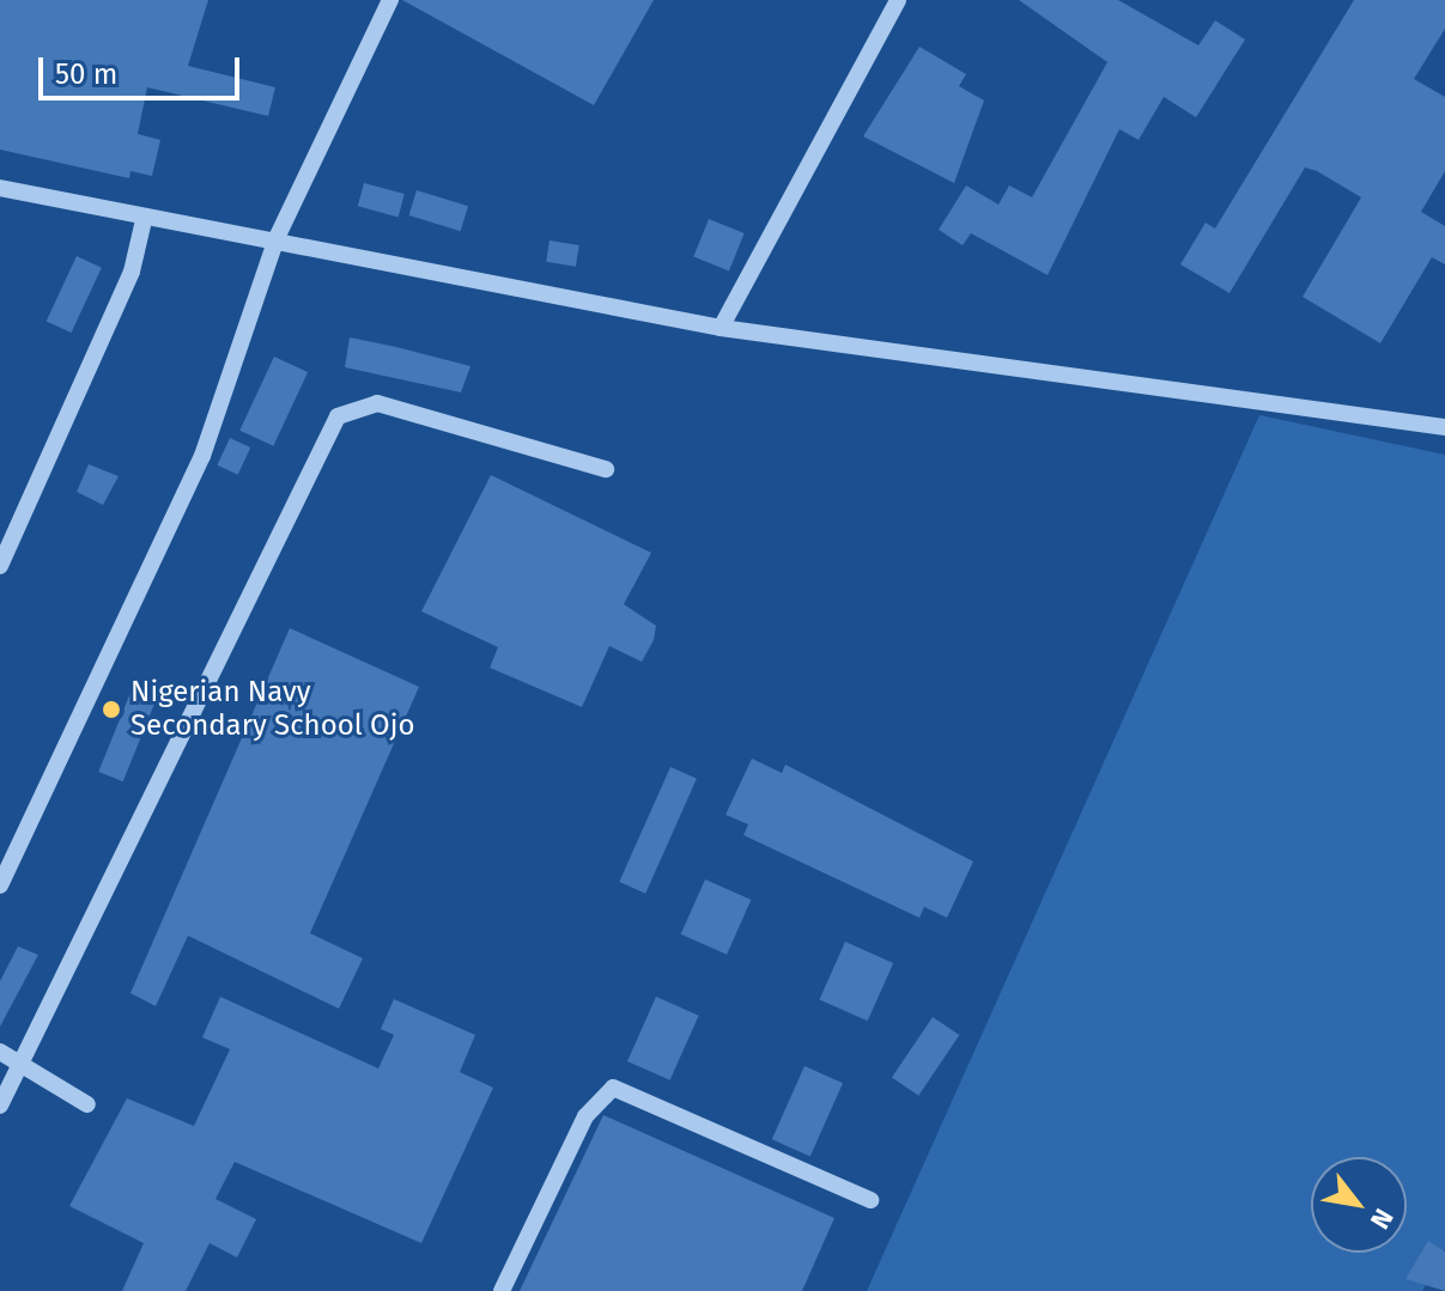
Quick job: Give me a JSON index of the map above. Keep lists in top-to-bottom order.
{
  "places": ["Nigerian Navy Secondary School Ojo"],
  "scale_bar": "50 m",
  "north": "bottom right"
}
